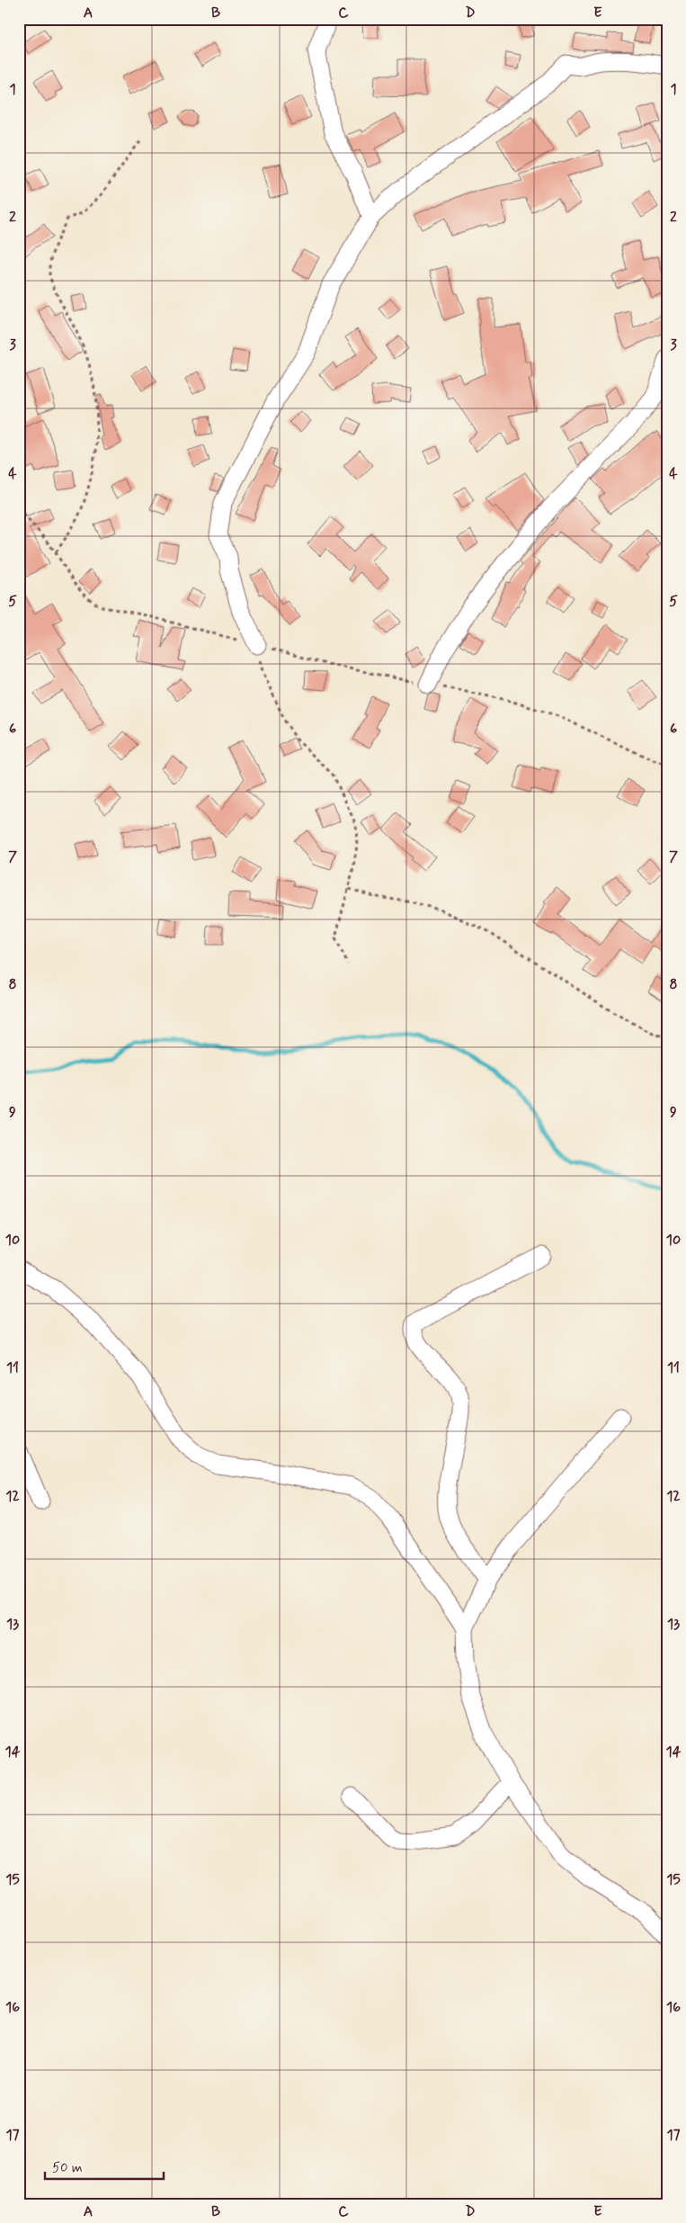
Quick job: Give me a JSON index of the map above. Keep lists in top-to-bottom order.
{
  "scale_bar": "50 m",
  "grid": {
    "columns": [
      "A",
      "B",
      "C",
      "D",
      "E"
    ],
    "rows": [
      "1",
      "2",
      "3",
      "4",
      "5",
      "6",
      "7",
      "8",
      "9",
      "10",
      "11",
      "12",
      "13",
      "14",
      "15",
      "16",
      "17"
    ]
  }
}
